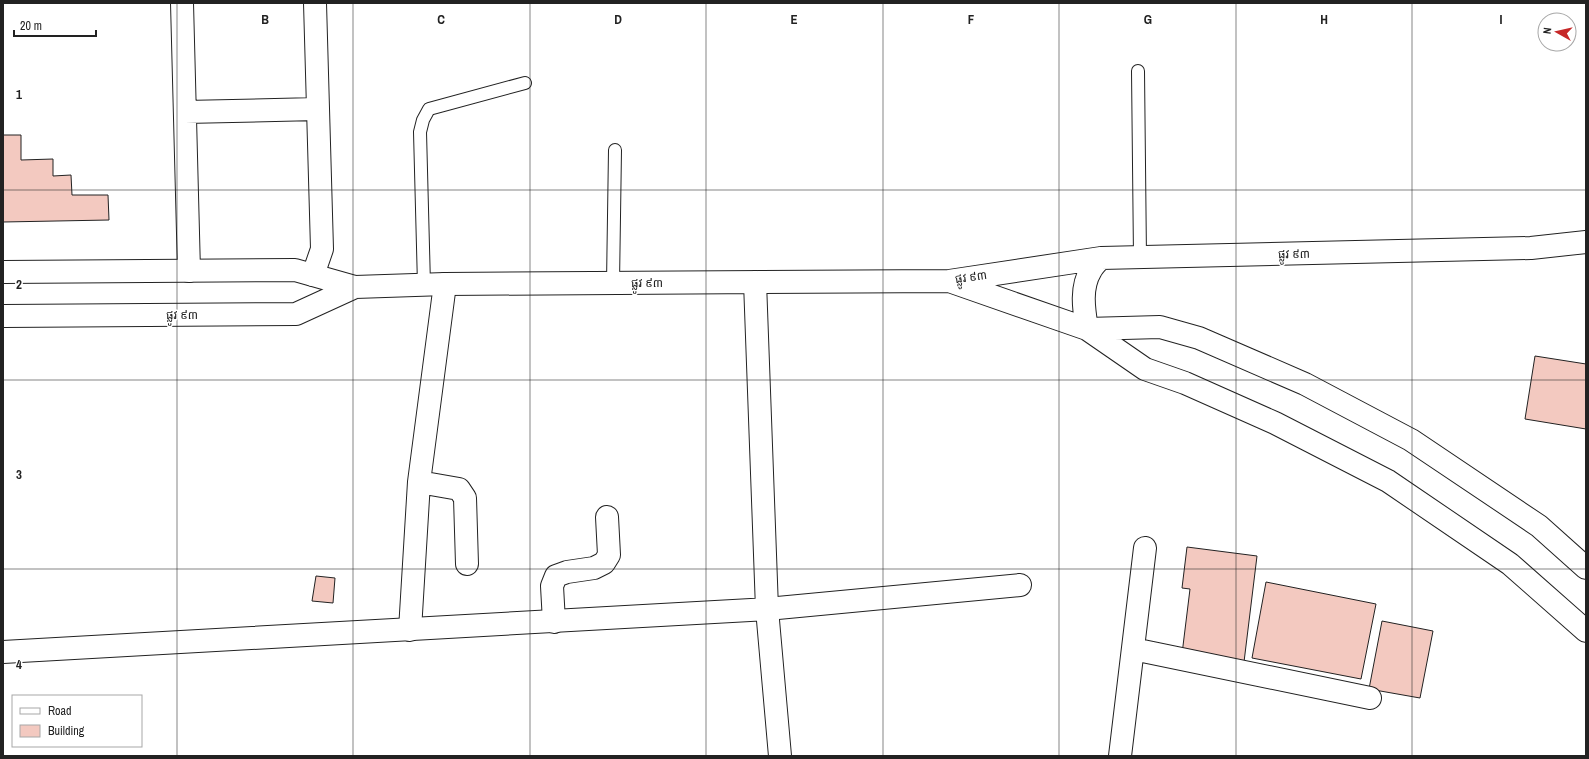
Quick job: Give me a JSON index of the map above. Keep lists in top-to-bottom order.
{
  "streets": {
    "street": ["ផ្លូវ ៩៣"]
  },
  "legend": ["Road", "Building"],
  "scale_bar": "20 m",
  "north": "left",
  "grid": {
    "columns": [
      "B",
      "C",
      "D",
      "E",
      "F",
      "G",
      "H",
      "I"
    ],
    "rows": [
      "1",
      "2",
      "3",
      "4"
    ]
  }
}
